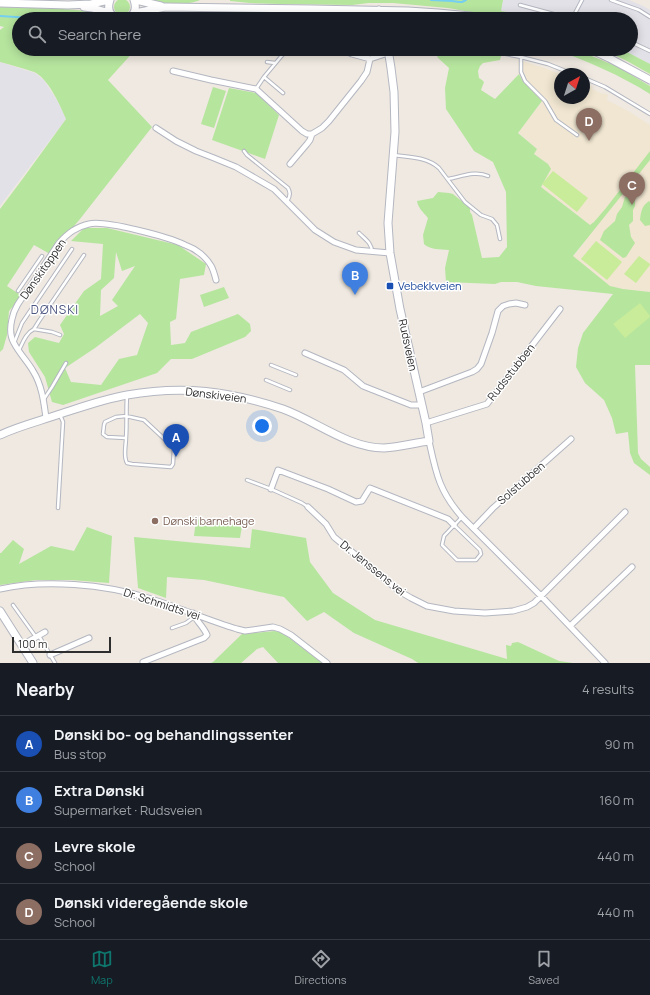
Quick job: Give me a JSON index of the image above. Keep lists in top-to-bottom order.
{
  "streets": {
    "street": [
      "Dønskitoppen",
      "Rudsveien",
      "Rudsstubben",
      "Dønskiveien",
      "Solstubben",
      "Dr. Jenssens vei",
      "Dr. Schmidts vei"
    ]
  },
  "crossings": [
    ["Dønskitoppen", "Dønskiveien"],
    ["Rudsveien", "Rudsstubben"],
    ["Rudsveien", "Dønskiveien"],
    ["Rudsveien", "Solstubben"],
    ["Rudsveien", "Dr. Jenssens vei"]
  ],
  "districts": ["DØNSKI"],
  "places": {
    "transit": ["Vebekkveien"],
    "other": ["Dønski barnehage"]
  },
  "scale_bar": "100 m",
  "north": "top right",
  "page": {
    "search": "Search here",
    "pins": [
      "D",
      "C",
      "B",
      "A"
    ],
    "scale": "100 m",
    "heading": ["Nearby", "4 results"],
    "list": [
      {
        "mark": "A",
        "name": "Dønski bo- og behandlingssenter",
        "note": "Bus stop",
        "value": "90 m"
      },
      {
        "mark": "B",
        "name": "Extra Dønski",
        "note": "Supermarket · Rudsveien",
        "value": "160 m"
      },
      {
        "mark": "C",
        "name": "Levre skole",
        "note": "School",
        "value": "440 m"
      },
      {
        "mark": "D",
        "name": "Dønski videregående skole",
        "note": "School",
        "value": "440 m"
      }
    ],
    "nav": ["Map", "Directions", "Saved"]
  }
}
